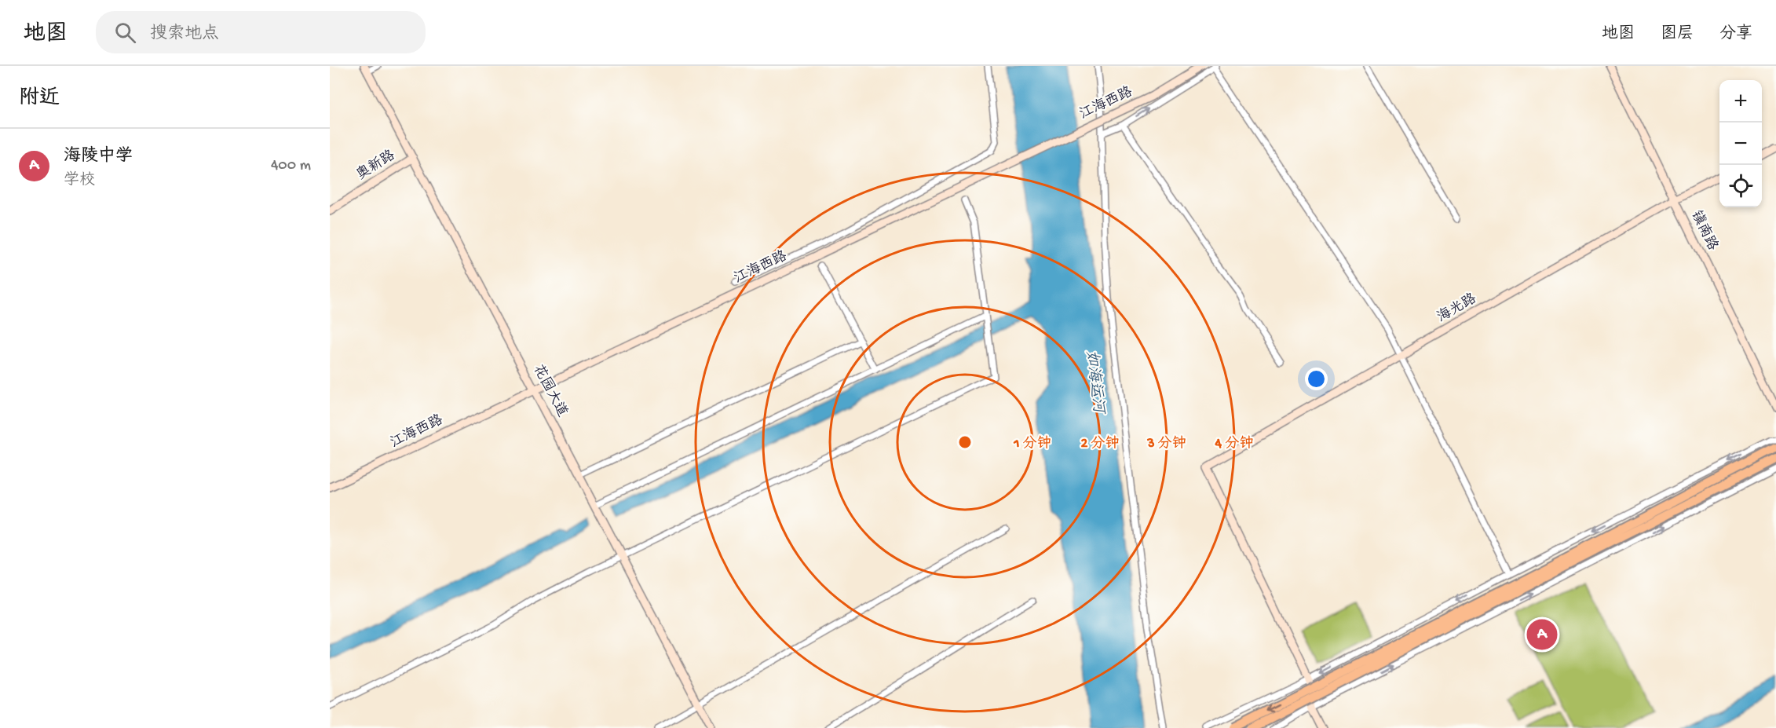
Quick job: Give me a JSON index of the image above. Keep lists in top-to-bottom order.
{
  "streets": {
    "street": [
      "江海西路",
      "奥新路",
      "镇南路",
      "海光路",
      "花园大道"
    ]
  },
  "crossings": [
    ["江海西路", "花园大道"],
    ["奥新路", "花园大道"],
    ["镇南路", "海光路"]
  ],
  "water": ["如海运河"],
  "page": {
    "header": "地图",
    "search": "搜索地点",
    "nav": ["地图", "图层", "分享"],
    "heading": "附近",
    "map_buttons": ["+", "−"],
    "list": [
      {
        "mark": "A",
        "name": "海陵中学",
        "note": "学校",
        "value": "400 m"
      }
    ],
    "pins": "A"
  },
  "rings": [
    "1 分钟",
    "2 分钟",
    "3 分钟",
    "4 分钟"
  ]
}
